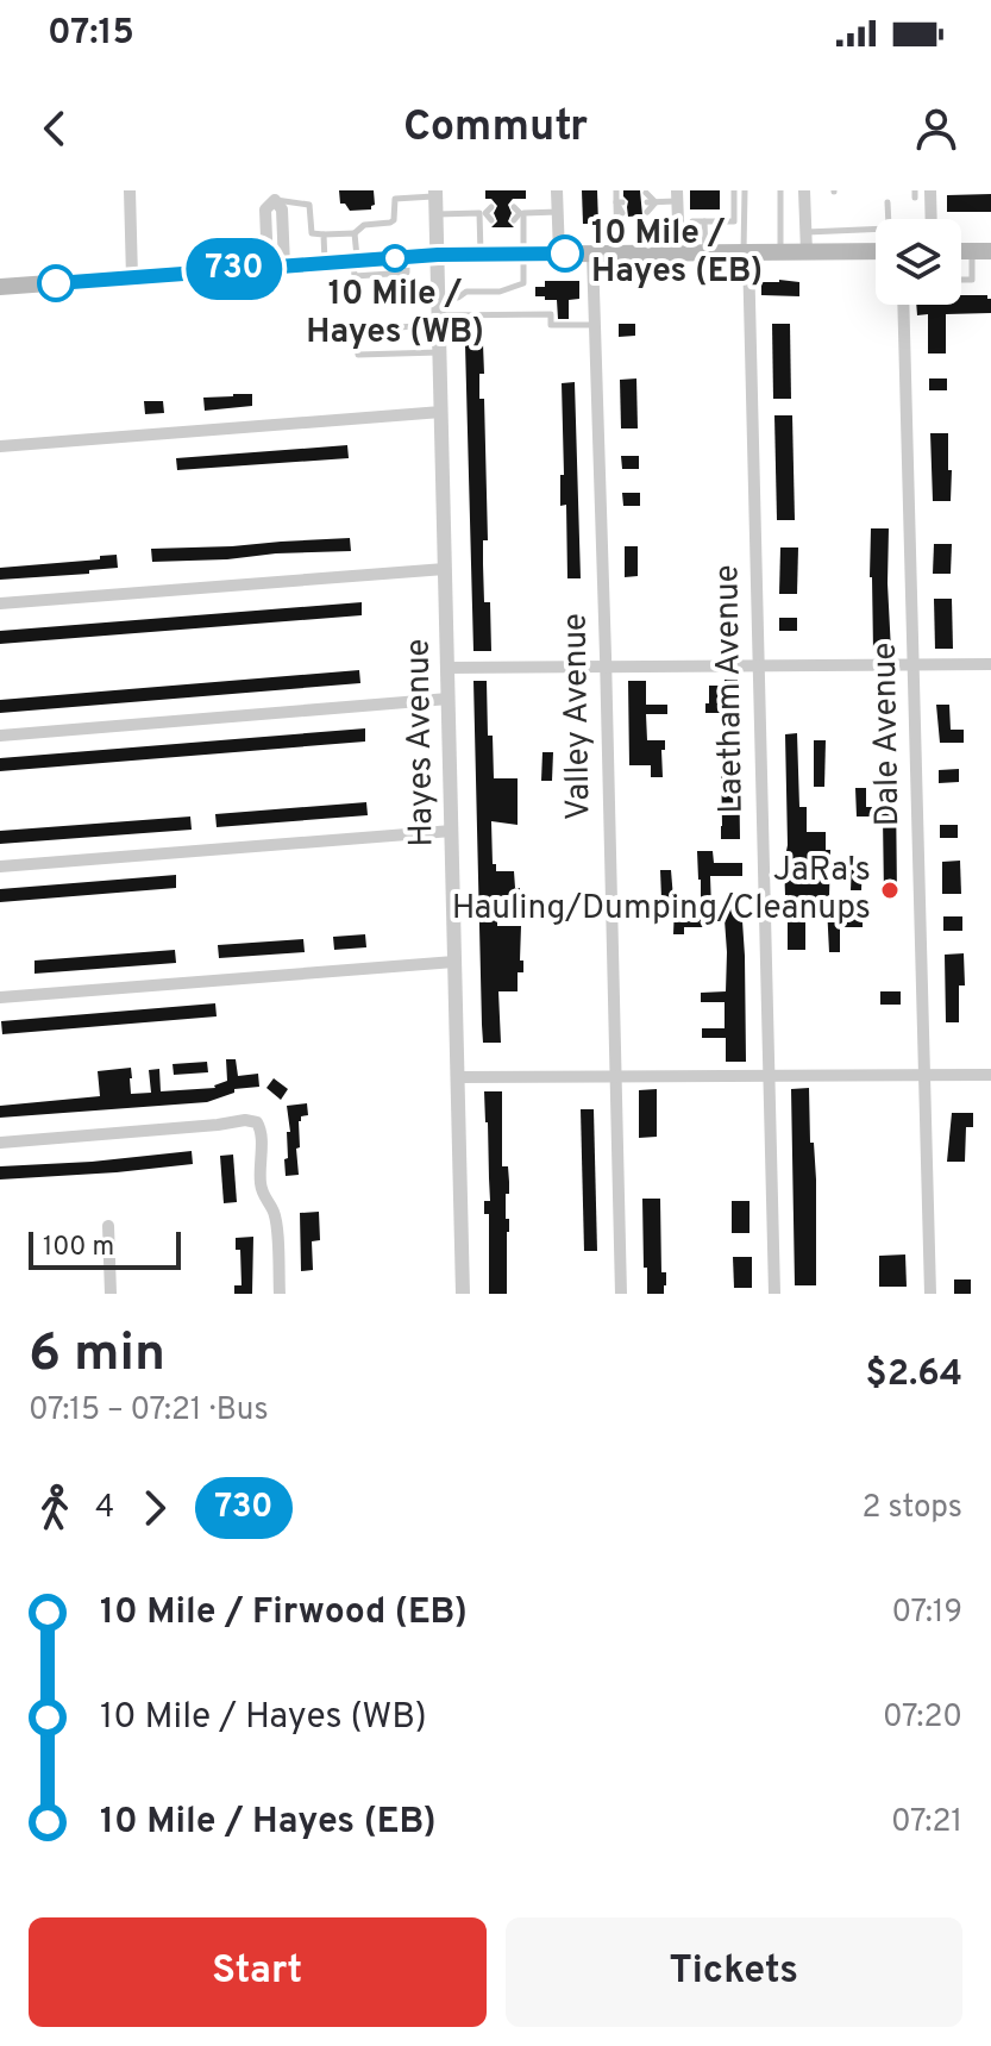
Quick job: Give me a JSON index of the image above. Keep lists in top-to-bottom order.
{
  "streets": {
    "street": [
      "Laetham Avenue",
      "Valley Avenue",
      "Dale Avenue",
      "Hayes Avenue"
    ]
  },
  "places": ["10 Mile / Hayes (EB)", "10 Mile / Hayes (WB)", "JaRa's Hauling/Dumping/Cleanups"],
  "lines": ["bus line 730"],
  "scale_bar": "100 m",
  "page": {
    "status": "07:15",
    "header": "Commutr",
    "on_map": "730",
    "scale": "100 m",
    "heading": ["6 min", "07:15 – 07:21 · Bus", "$2.64"],
    "legs": ["4", "730", "2 stops"],
    "list": [
      {
        "name": "10 Mile / Firwood (EB)",
        "value": "07:19"
      },
      {
        "name": "10 Mile / Hayes (WB)",
        "value": "07:20"
      },
      {
        "name": "10 Mile / Hayes (EB)",
        "value": "07:21"
      }
    ],
    "buttons": ["Start", "Tickets"]
  }
}
